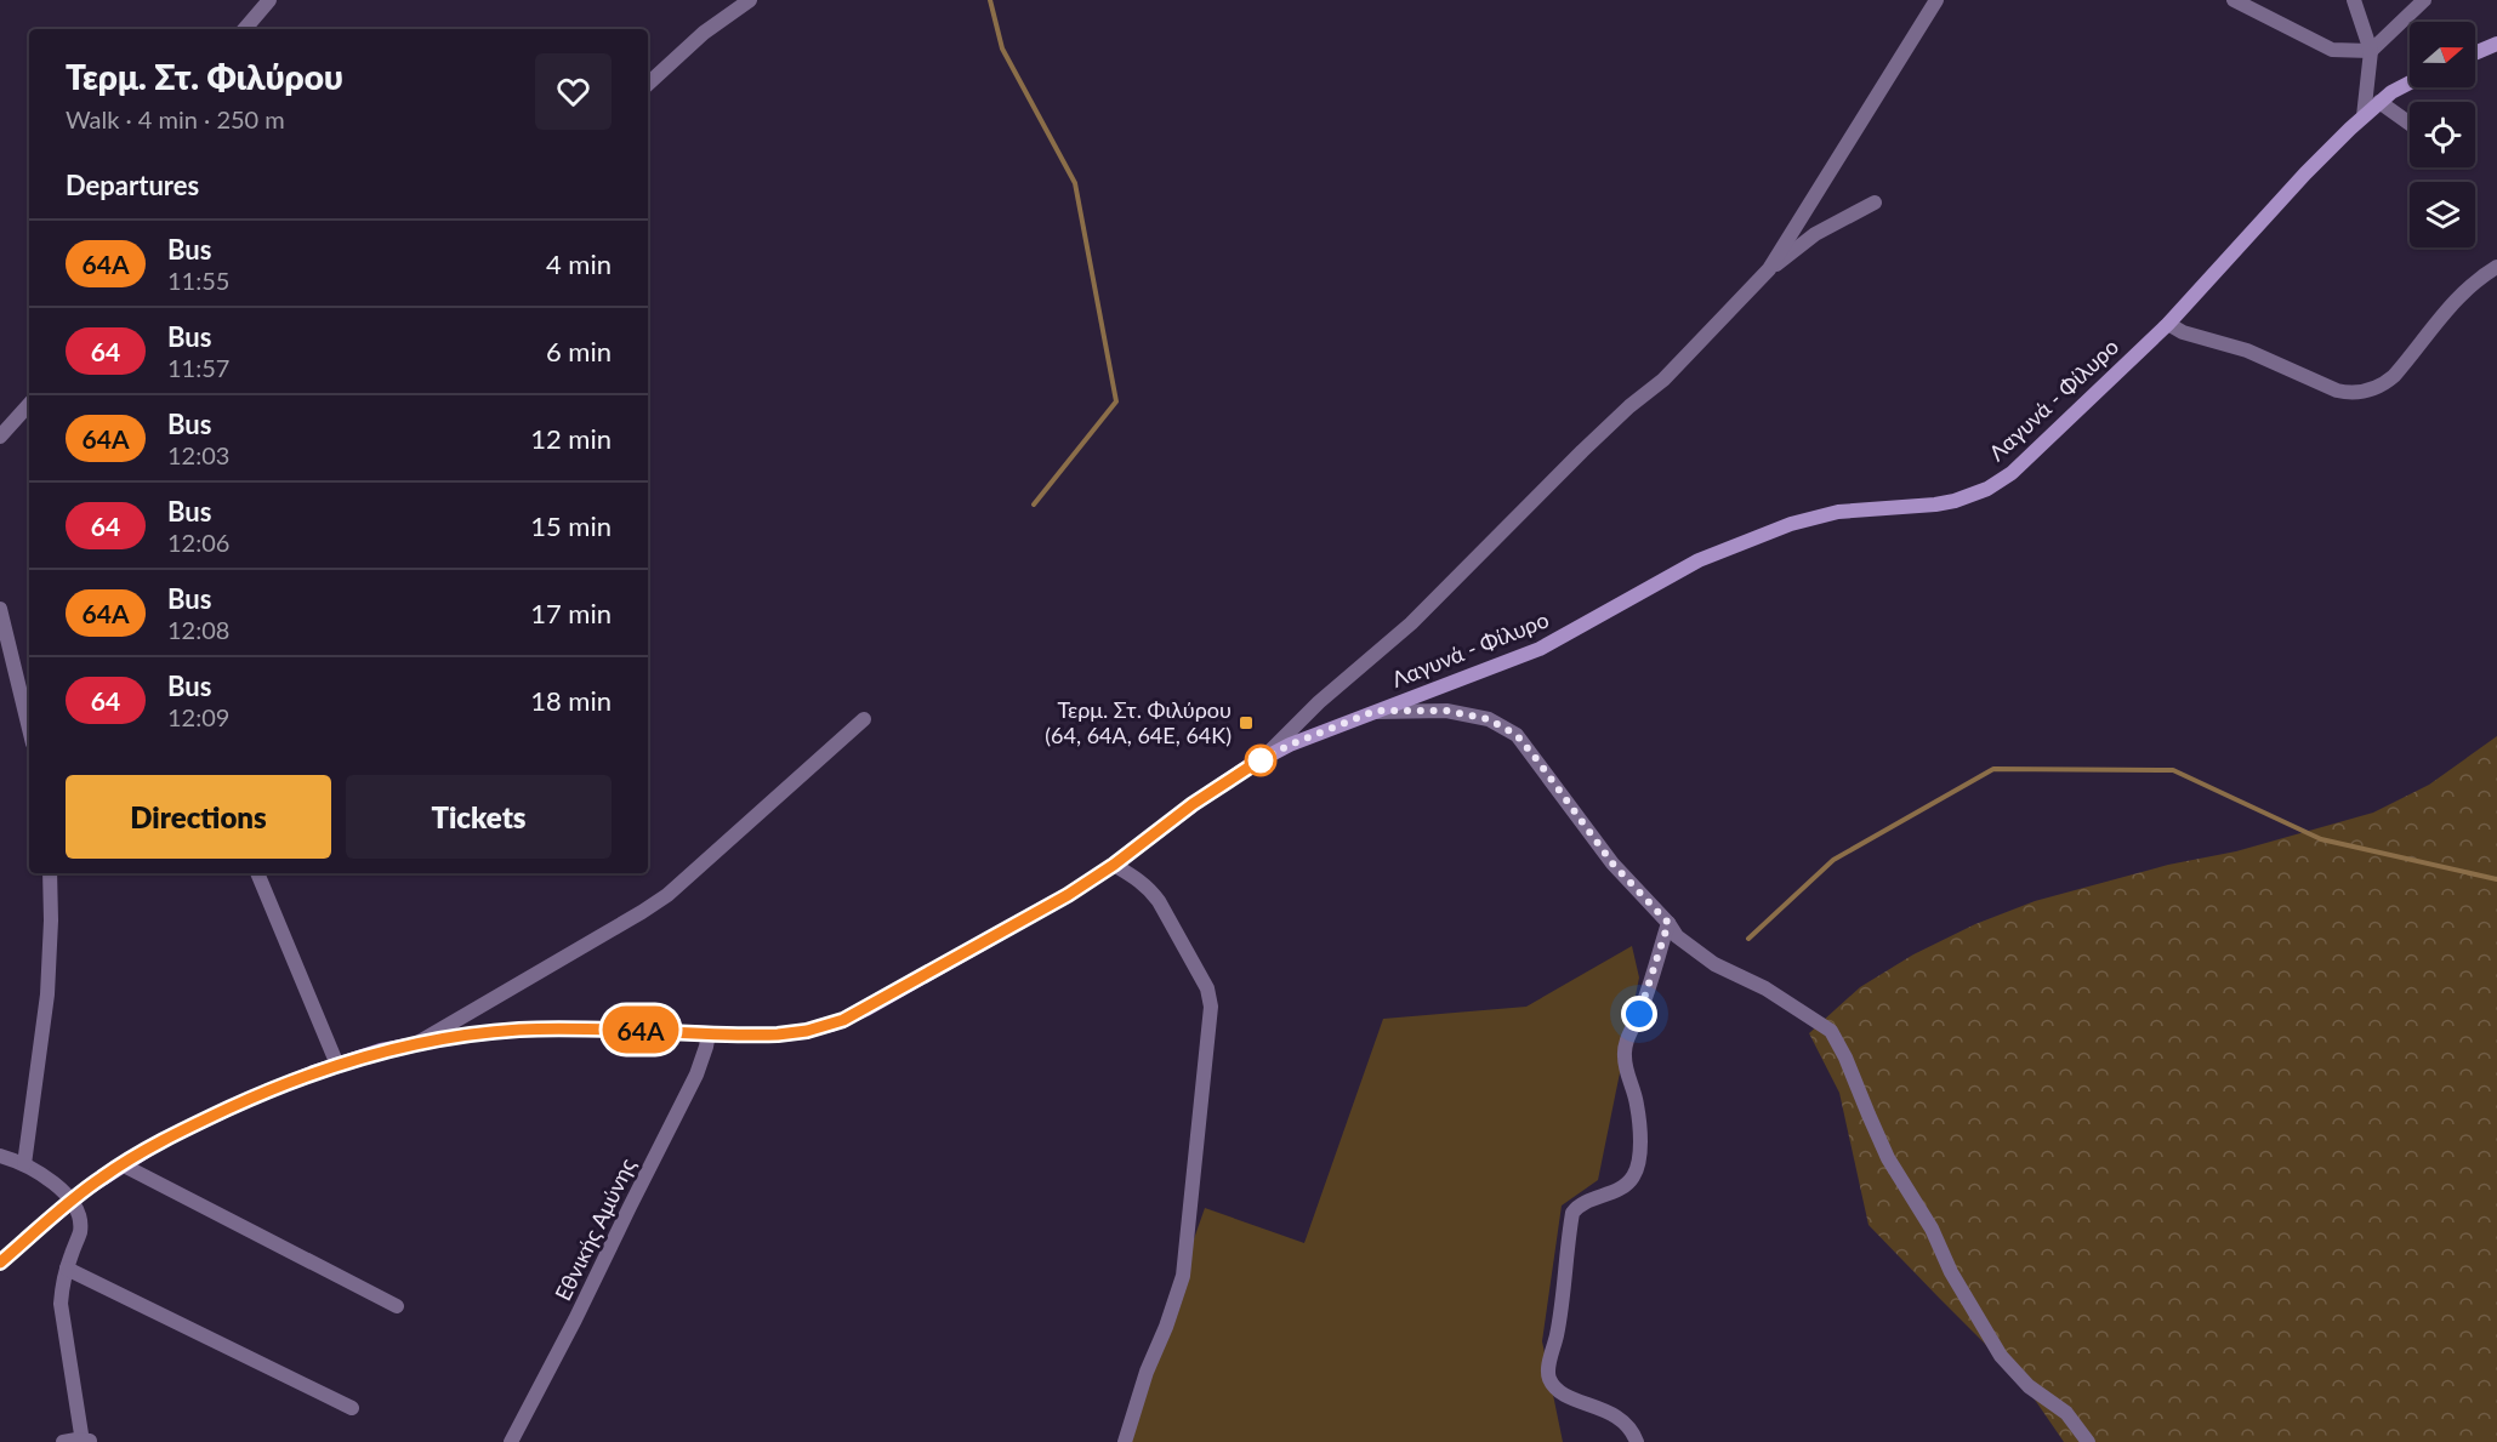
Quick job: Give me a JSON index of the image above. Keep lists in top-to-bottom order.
{
  "streets": {
    "street": ["Λαγυνά - Φίλυρο", "Εθνικής Αμύνης"]
  },
  "crossings": [
    ["Λαγυνά - Φίλυρο", "Εθνικής Αμύνης"]
  ],
  "places": {
    "transit": ["Τερμ. Στ. Φιλύρου (64, 64Α, 64Ε, 64Κ)"]
  },
  "lines": ["bus line 64Α"],
  "north": "right",
  "page": {
    "on_map": "64Α",
    "heading": [
      ["Τερμ. Στ. Φιλύρου", "Walk · 4 min · 250 m"],
      "Departures"
    ],
    "list": [
      {
        "mark": "64Α",
        "name": "Bus",
        "note": "11:55",
        "value": "4 min"
      },
      {
        "mark": "64",
        "name": "Bus",
        "note": "11:57",
        "value": "6 min"
      },
      {
        "mark": "64Α",
        "name": "Bus",
        "note": "12:03",
        "value": "12 min"
      },
      {
        "mark": "64",
        "name": "Bus",
        "note": "12:06",
        "value": "15 min"
      },
      {
        "mark": "64Α",
        "name": "Bus",
        "note": "12:08",
        "value": "17 min"
      },
      {
        "mark": "64",
        "name": "Bus",
        "note": "12:09",
        "value": "18 min"
      }
    ],
    "buttons": ["Directions", "Tickets"]
  }
}
